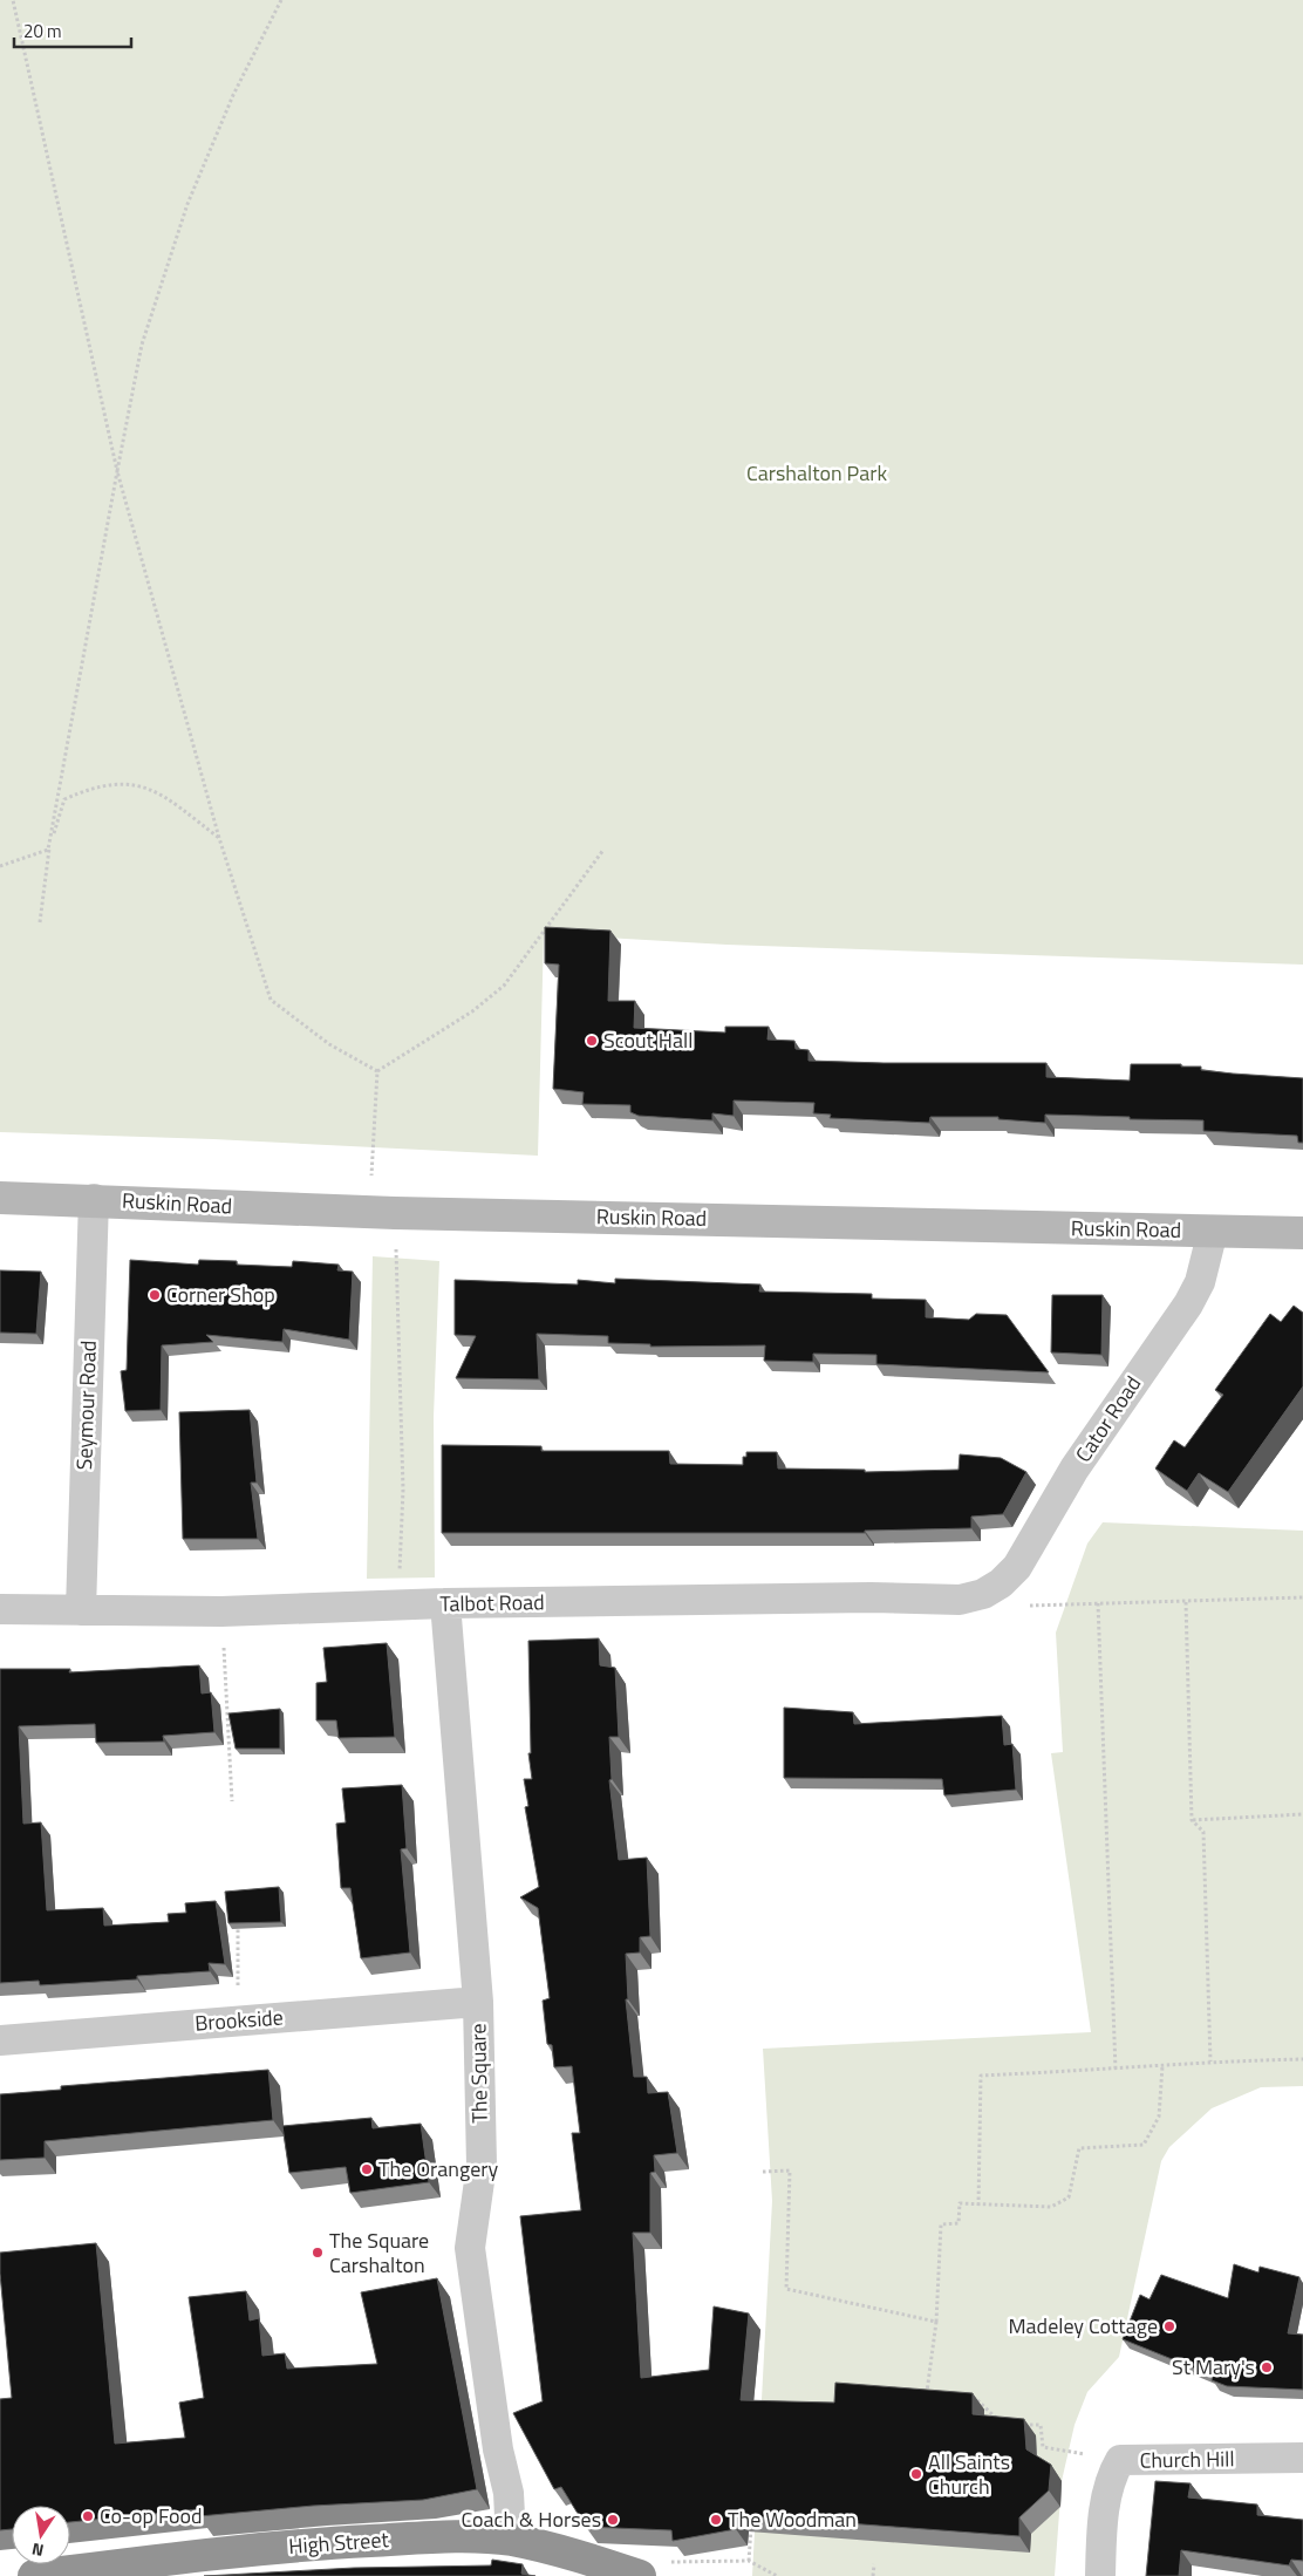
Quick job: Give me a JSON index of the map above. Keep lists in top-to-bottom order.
{
  "streets": {
    "highway": ["High Street"],
    "main road": ["Ruskin Road"],
    "street": [
      "Seymour Road",
      "Cator Road",
      "Talbot Road",
      "Brookside",
      "The Square",
      "Church Hill"
    ]
  },
  "crossings": [
    ["Ruskin Road", "Seymour Road"],
    ["Ruskin Road", "Cator Road"],
    ["Seymour Road", "Talbot Road"],
    ["Cator Road", "Talbot Road"],
    ["Talbot Road", "The Square"],
    ["Brookside", "The Square"],
    ["The Square", "High Street"]
  ],
  "parks": ["Carshalton Park"],
  "places": [
    "Scout Hall",
    "Corner Shop",
    "The Orangery",
    "The Square Carshalton",
    "Madeley Cottage",
    "St Mary's",
    "All Saints Church",
    "Co-op Food",
    "Coach & Horses",
    "The Woodman"
  ],
  "scale_bar": "20 m",
  "north": "bottom"
}
